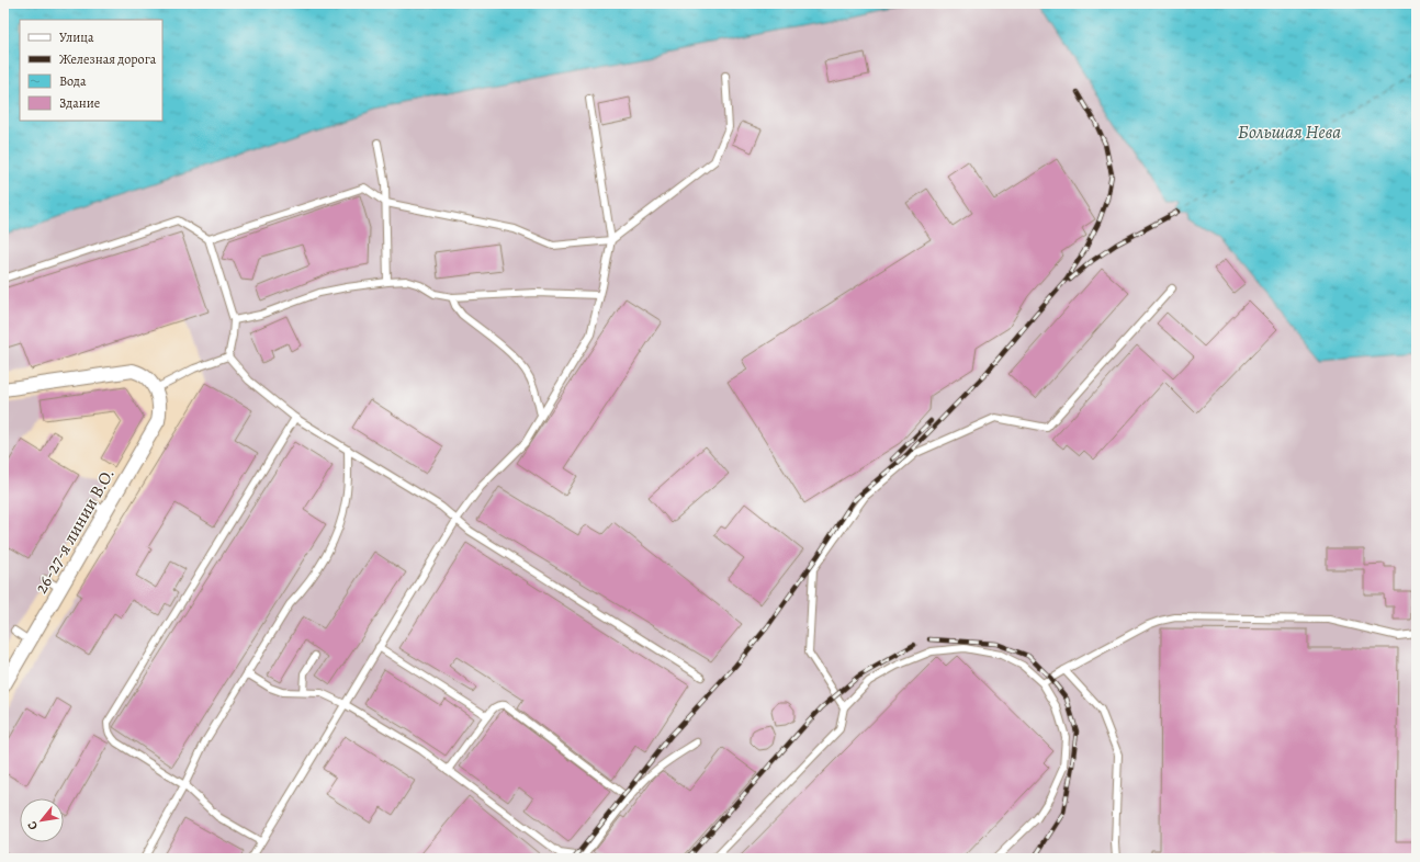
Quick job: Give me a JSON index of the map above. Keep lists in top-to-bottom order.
{
  "streets": {
    "street": ["26-27-я линии В.О."]
  },
  "water": ["Большая Нева"],
  "legend": [
    "Улица",
    "Железная дорога",
    "Вода",
    "Здание"
  ],
  "north": "bottom left"
}
